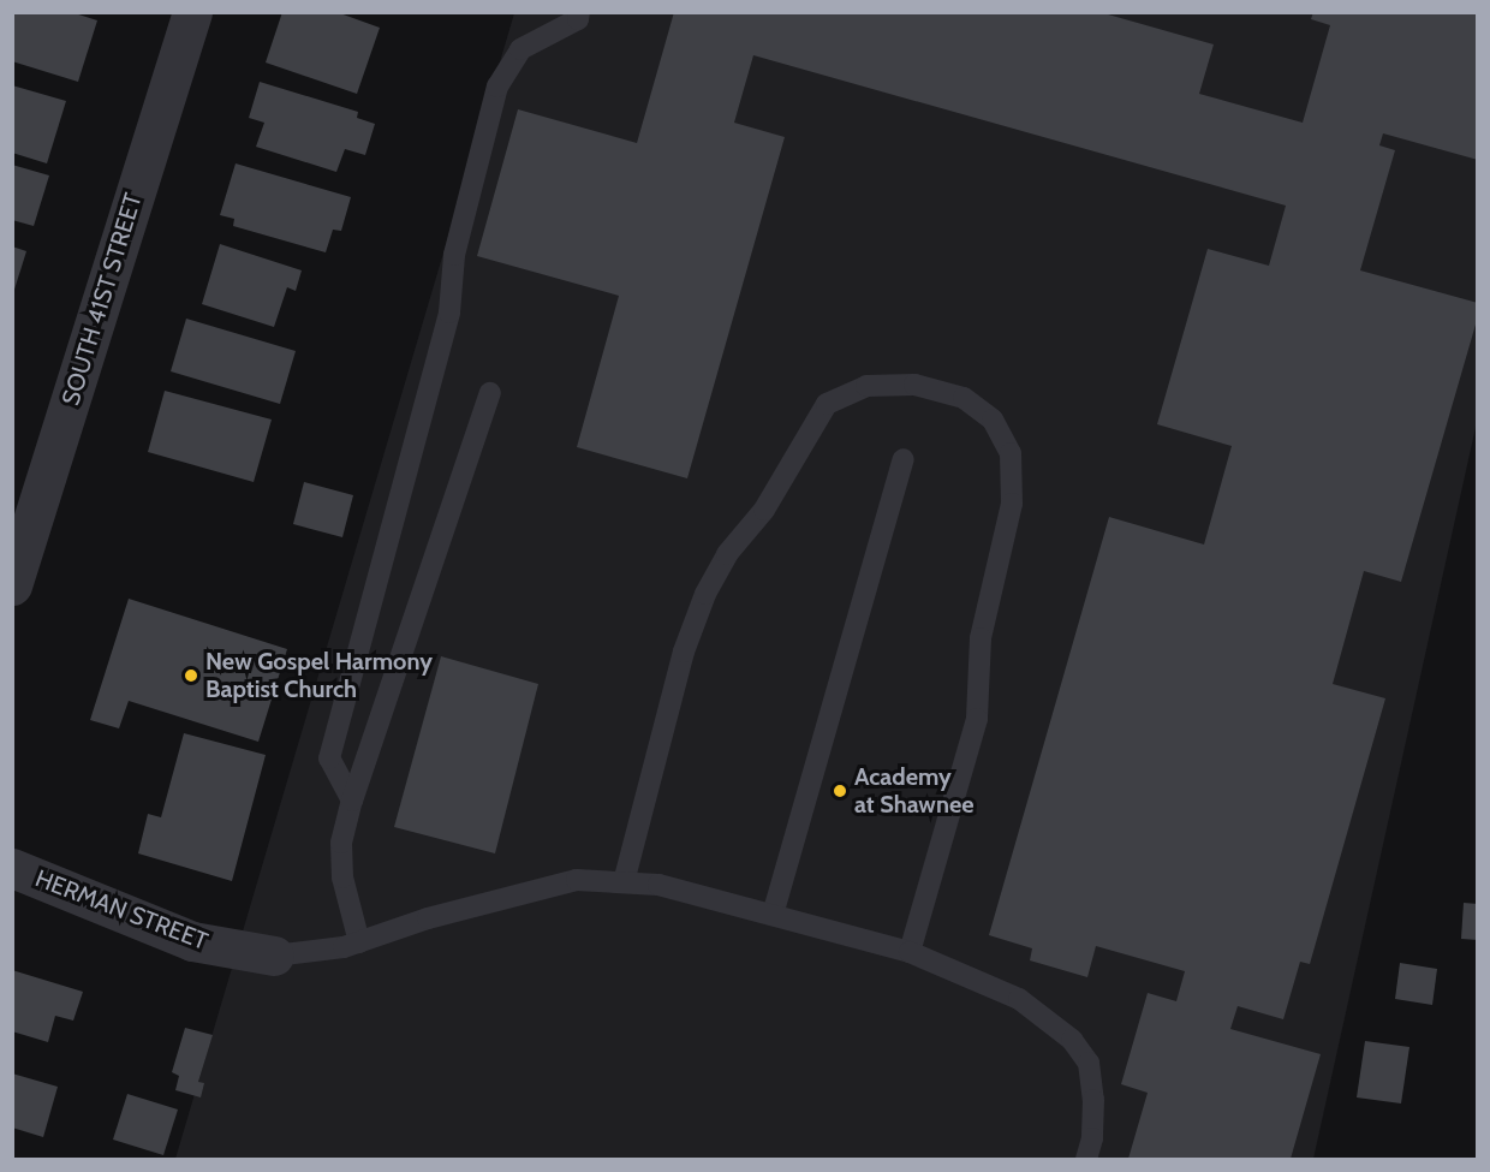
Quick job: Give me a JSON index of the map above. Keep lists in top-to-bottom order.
{
  "streets": {
    "street": ["SOUTH 41ST STREET", "HERMAN STREET"]
  },
  "places": ["New Gospel Harmony Baptist Church", "Academy at Shawnee"]
}
